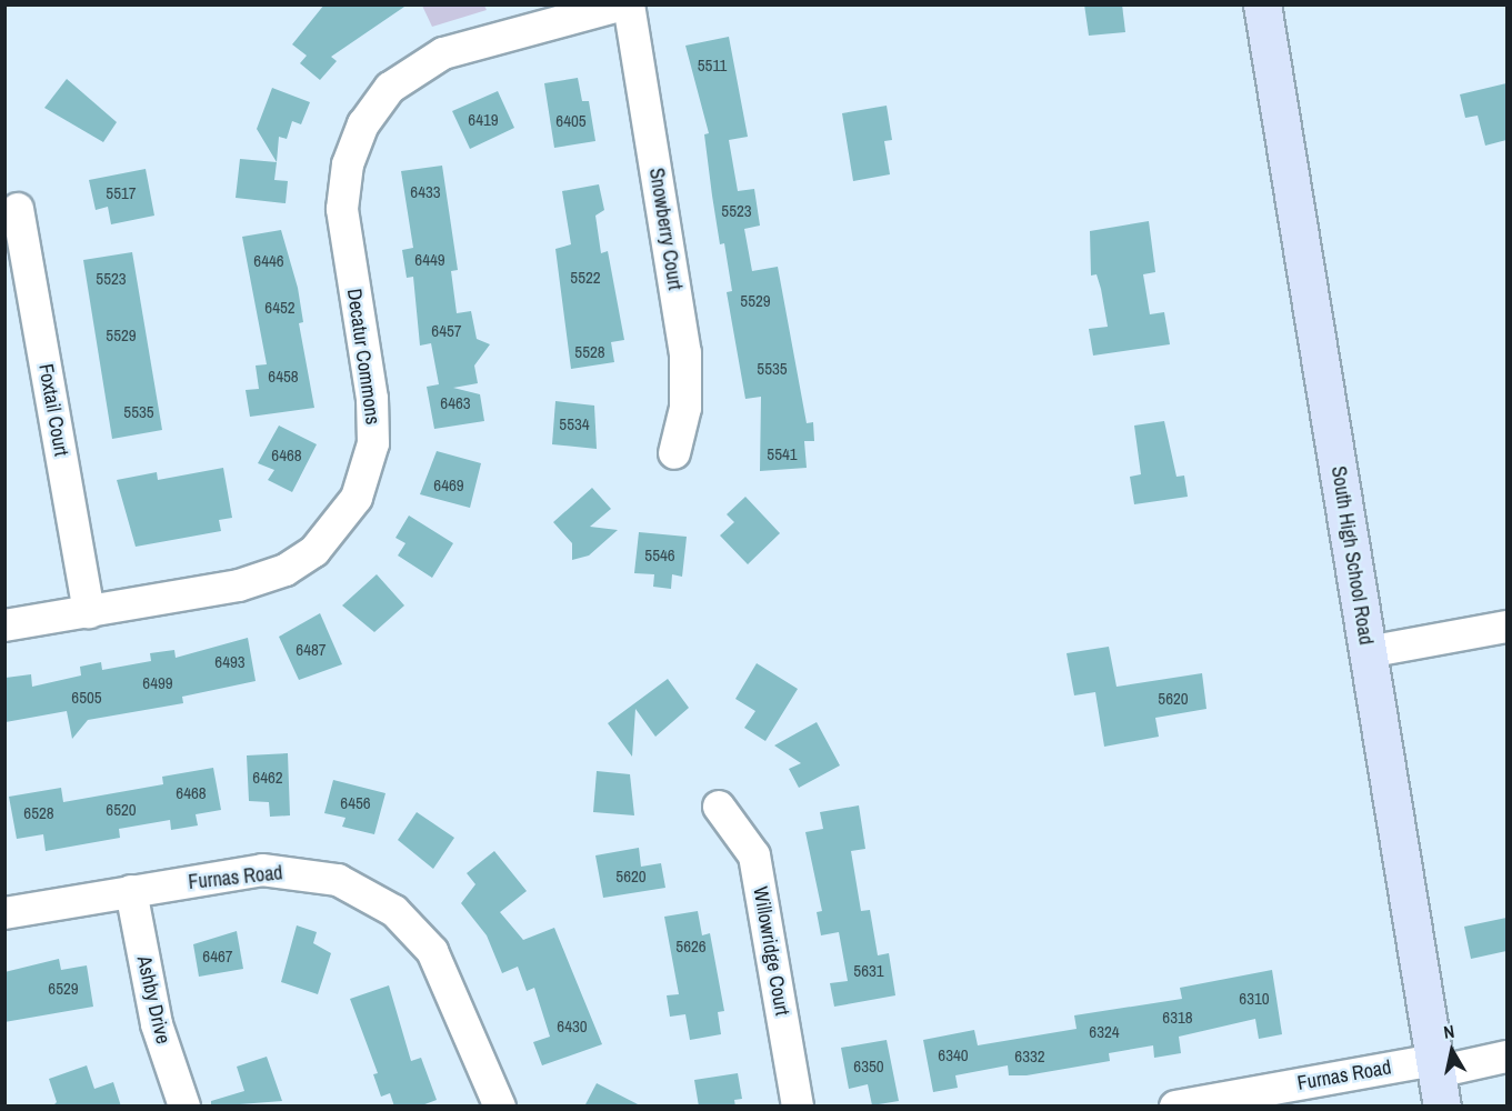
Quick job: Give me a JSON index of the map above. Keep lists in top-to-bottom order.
{
  "streets": {
    "main road": ["South High School Road"],
    "street": [
      "Snowberry Court",
      "Decatur Commons",
      "Foxtail Court",
      "Furnas Road",
      "Willowridge Court",
      "Ashby Drive"
    ]
  },
  "crossings": [
    ["Decatur Commons", "Foxtail Court"],
    ["South High School Road", "Furnas Road"],
    ["Furnas Road", "Ashby Drive"]
  ],
  "house_numbers": [
    "5511",
    "6419",
    "6405",
    "6433",
    "5517",
    "5523",
    "6449",
    "6446",
    "5522",
    "5523",
    "5529",
    "6452",
    "6457",
    "5529",
    "5528",
    "5535",
    "6458",
    "6463",
    "5535",
    "5534",
    "5541",
    "6468",
    "6469",
    "5546",
    "6487",
    "6493",
    "6499",
    "6505",
    "5620",
    "6462",
    "6468",
    "6456",
    "6520",
    "6528",
    "5620",
    "5626",
    "6467",
    "5631",
    "6529",
    "6310",
    "6318",
    "6430",
    "6324",
    "6340",
    "6332",
    "6350"
  ],
  "north": "top"
}
